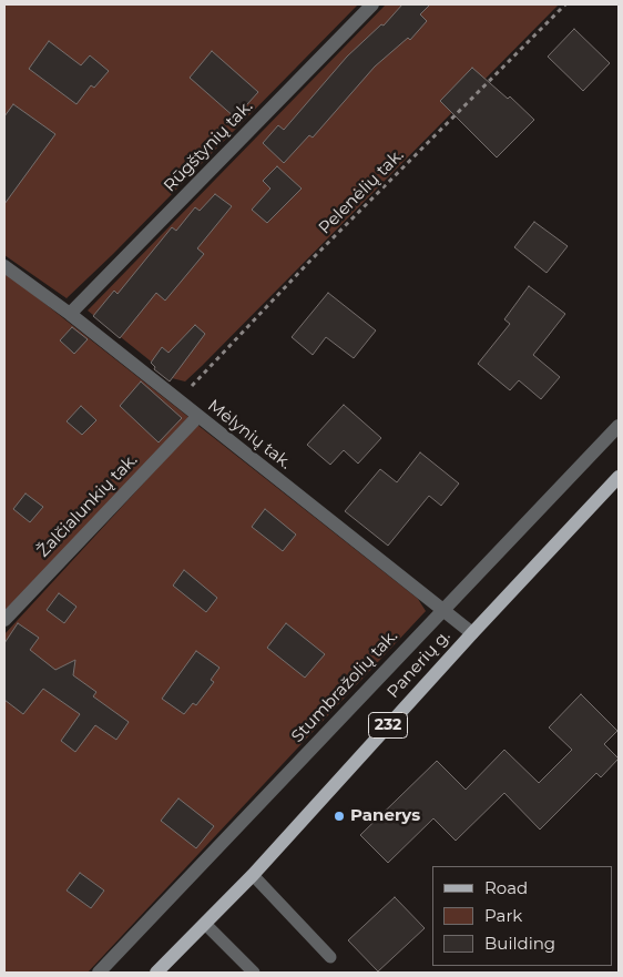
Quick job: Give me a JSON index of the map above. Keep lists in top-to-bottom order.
{
  "streets": {
    "main road": ["Panerių g.", "232"],
    "street": [
      "Rūgštynių tak.",
      "Mėlynių tak.",
      "Žalčialunkių tak.",
      "Stumbražolių tak."
    ],
    "path": ["Pelenėlių tak."]
  },
  "crossings": [
    ["Rūgštynių tak.", "Mėlynių tak."],
    ["Pelenėlių tak.", "Mėlynių tak."],
    ["Mėlynių tak.", "Žalčialunkių tak."],
    ["Mėlynių tak.", "Panerių g."],
    ["Mėlynių tak.", "Stumbražolių tak."]
  ],
  "places": ["Panerys"],
  "legend": ["Road", "Park", "Building"]
}
